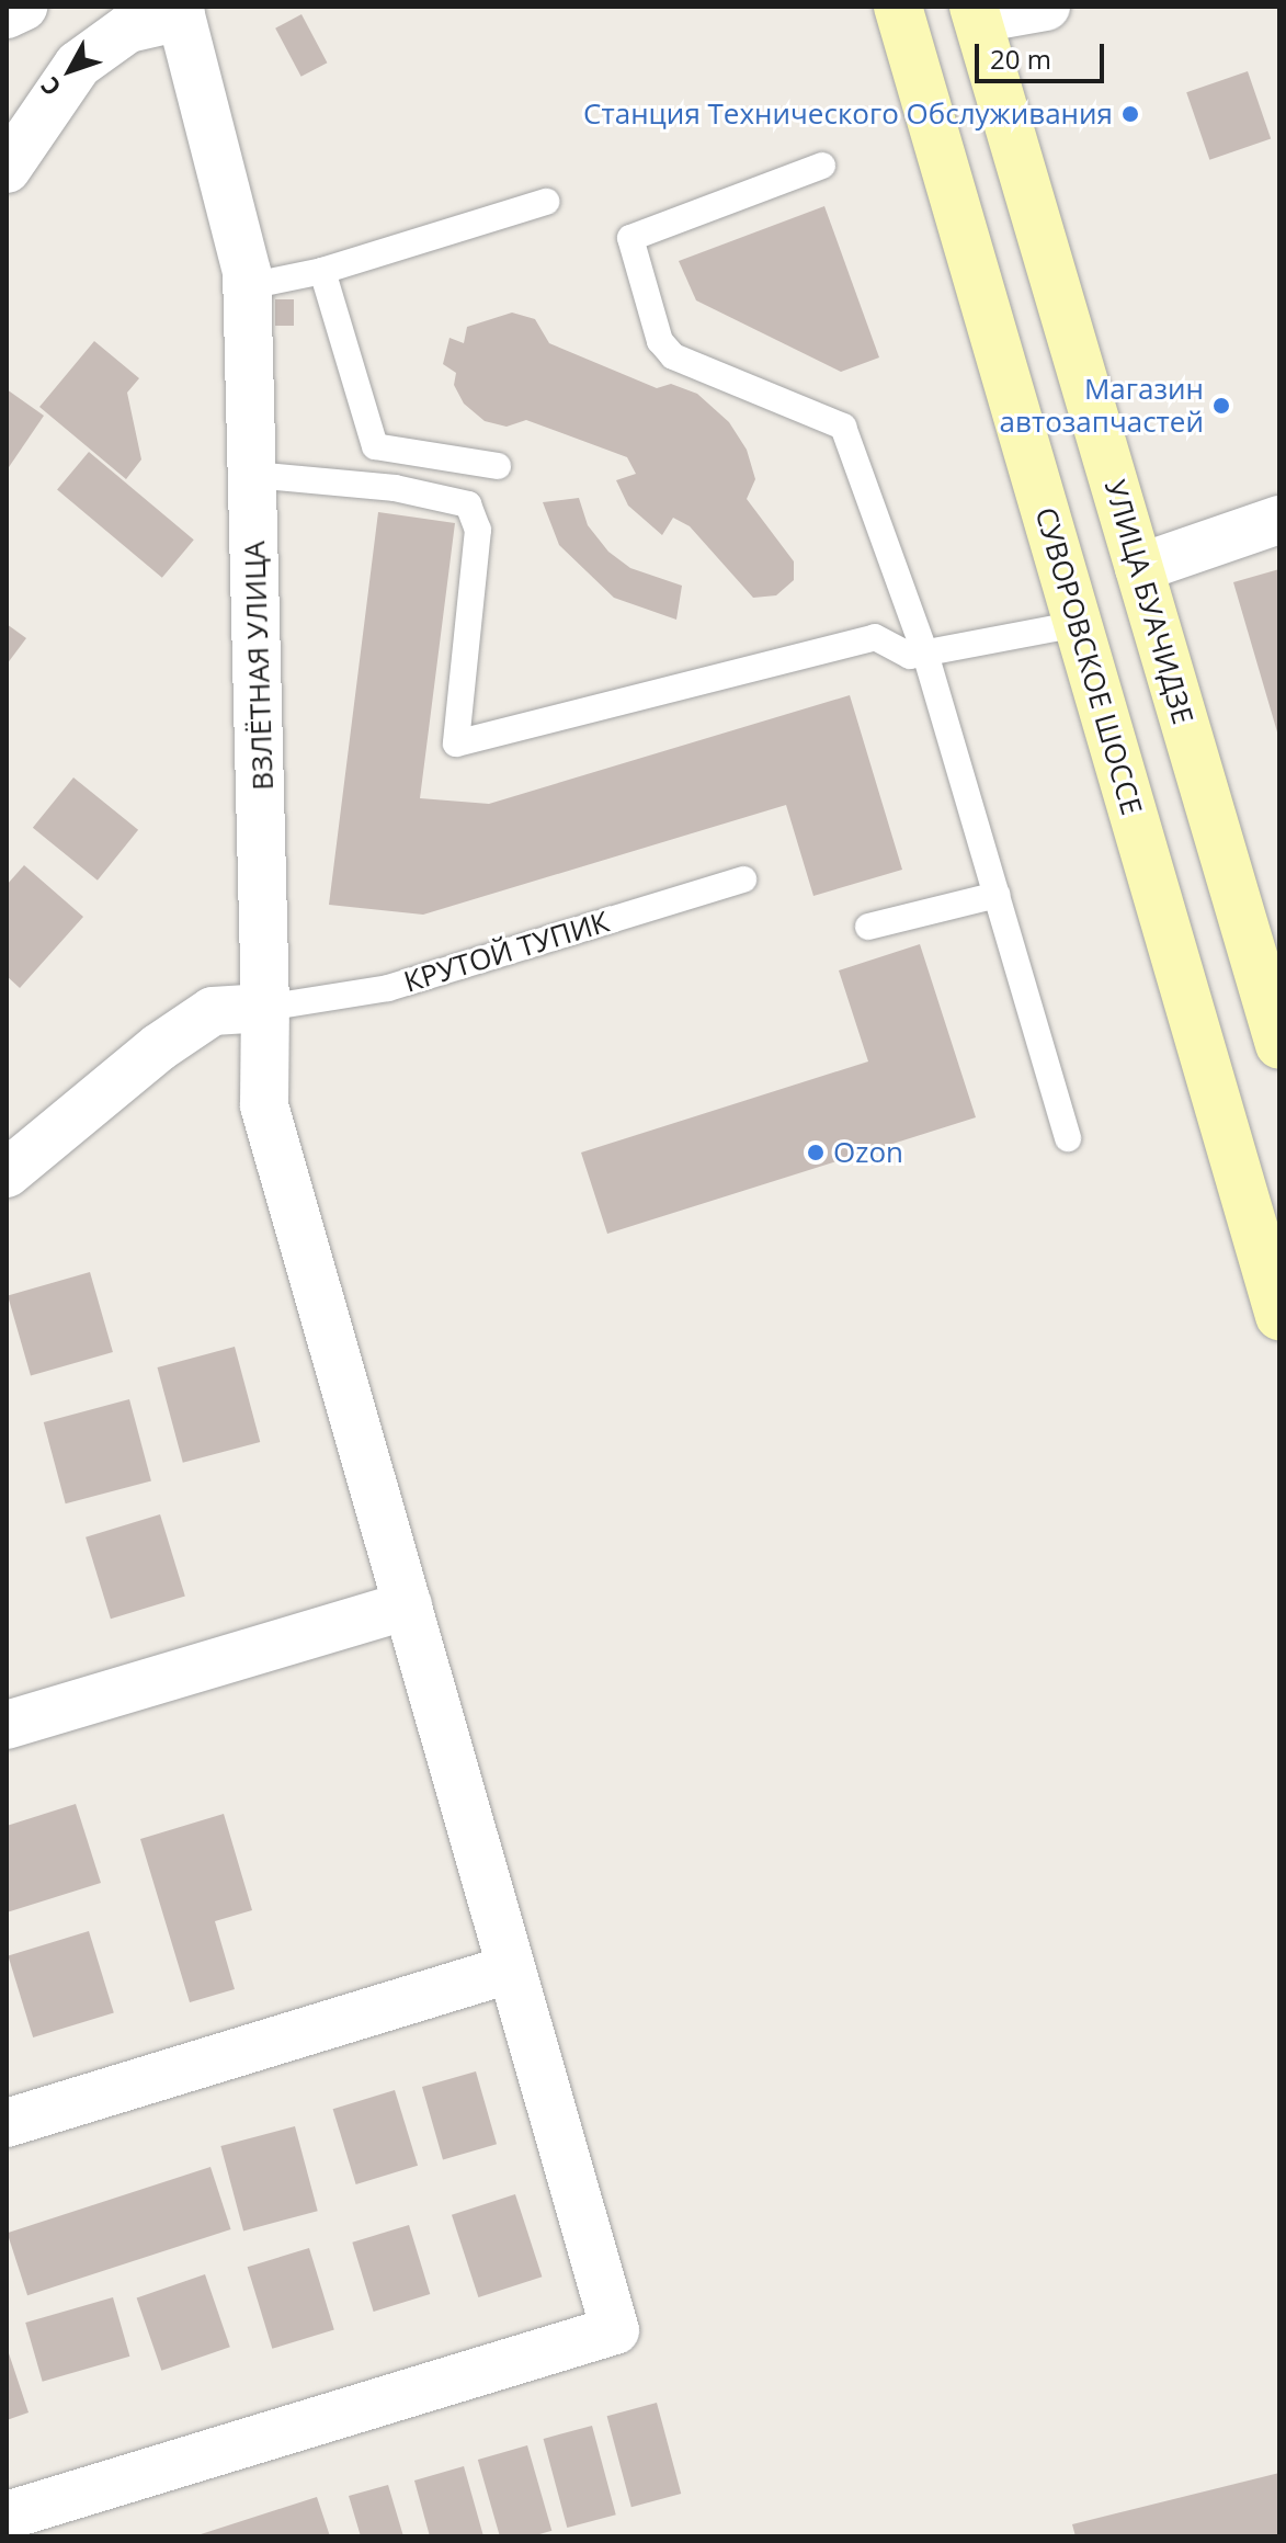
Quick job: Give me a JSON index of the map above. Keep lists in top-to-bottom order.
{
  "streets": {
    "main road": ["УЛИЦА БУАЧИДЗЕ", "СУВОРОВСКОЕ ШОССЕ"],
    "street": ["ВЗЛЁТНАЯ УЛИЦА"],
    "lane": ["КРУТОЙ ТУПИК"]
  },
  "crossings": [
    ["ВЗЛЁТНАЯ УЛИЦА", "КРУТОЙ ТУПИК"]
  ],
  "places": ["Станция Технического Обслуживания", "Магазин автозапчастей", "Ozon"],
  "scale_bar": "20 m",
  "north": "bottom left"
}
